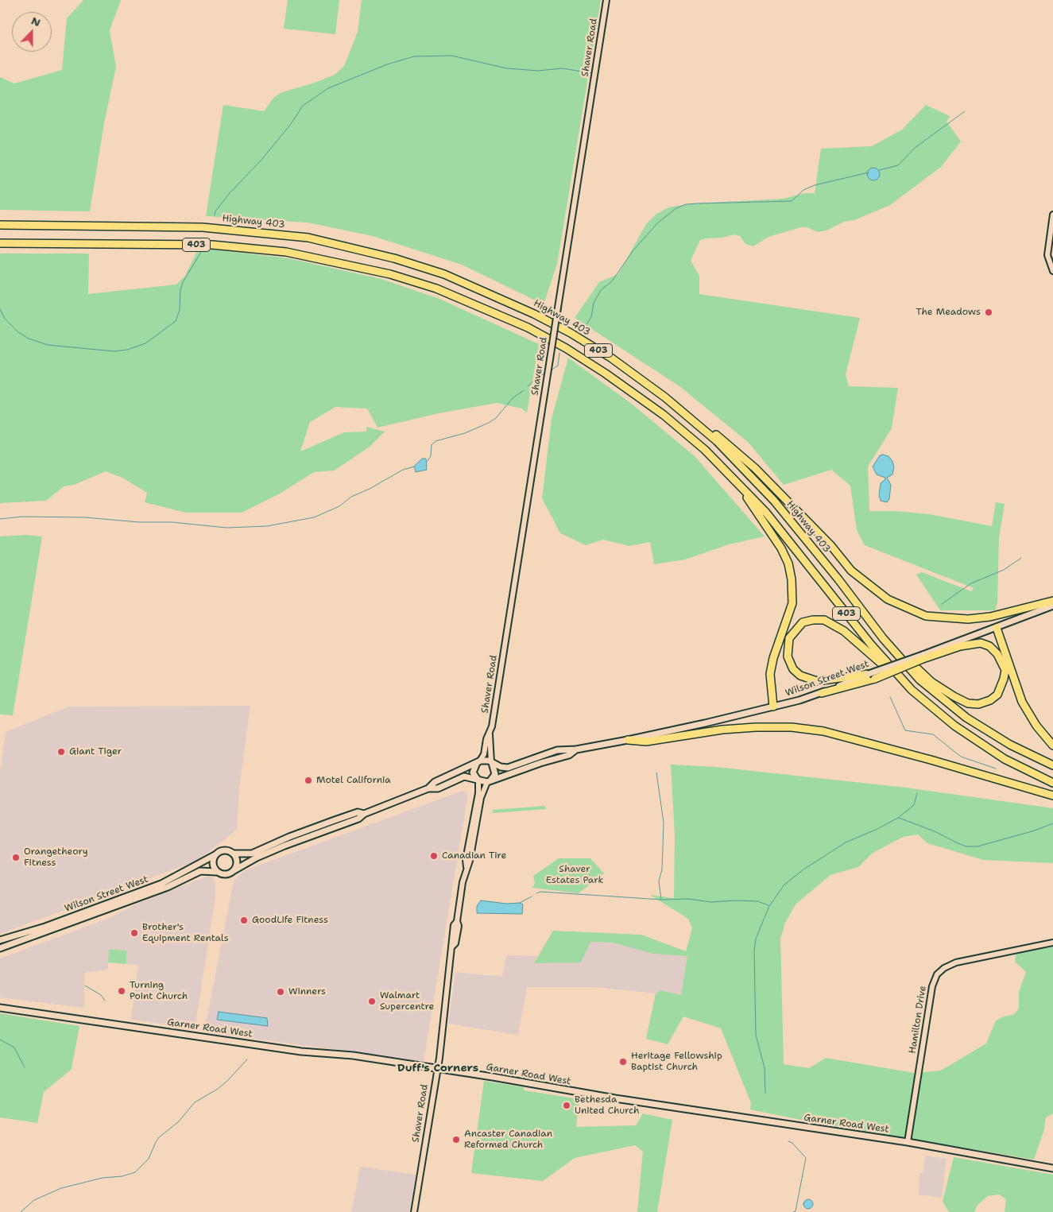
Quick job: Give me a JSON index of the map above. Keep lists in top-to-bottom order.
{
  "streets": {
    "highway": ["Highway 403", "403"],
    "main road": ["Wilson Street West", "Garner Road West"],
    "street": ["Shaver Road", "Hamilton Drive"]
  },
  "crossings": [
    ["Shaver Road", "Wilson Street West"],
    ["Shaver Road", "Garner Road West"],
    ["Hamilton Drive", "Garner Road West"]
  ],
  "districts": ["Duff's Corners"],
  "parks": ["Shaver Estates Park"],
  "places": [
    "The Meadows",
    "Giant Tiger",
    "Motel California",
    "Canadian Tire",
    "Orangetheory Fitness",
    "GoodLife Fitness",
    "Brother's Equipment Rentals",
    "Turning Point Church",
    "Winners",
    "Walmart Supercentre",
    "Heritage Fellowship Baptist Church",
    "Bethesda United Church",
    "Ancaster Canadian Reformed Church"
  ],
  "north": "top"
}
